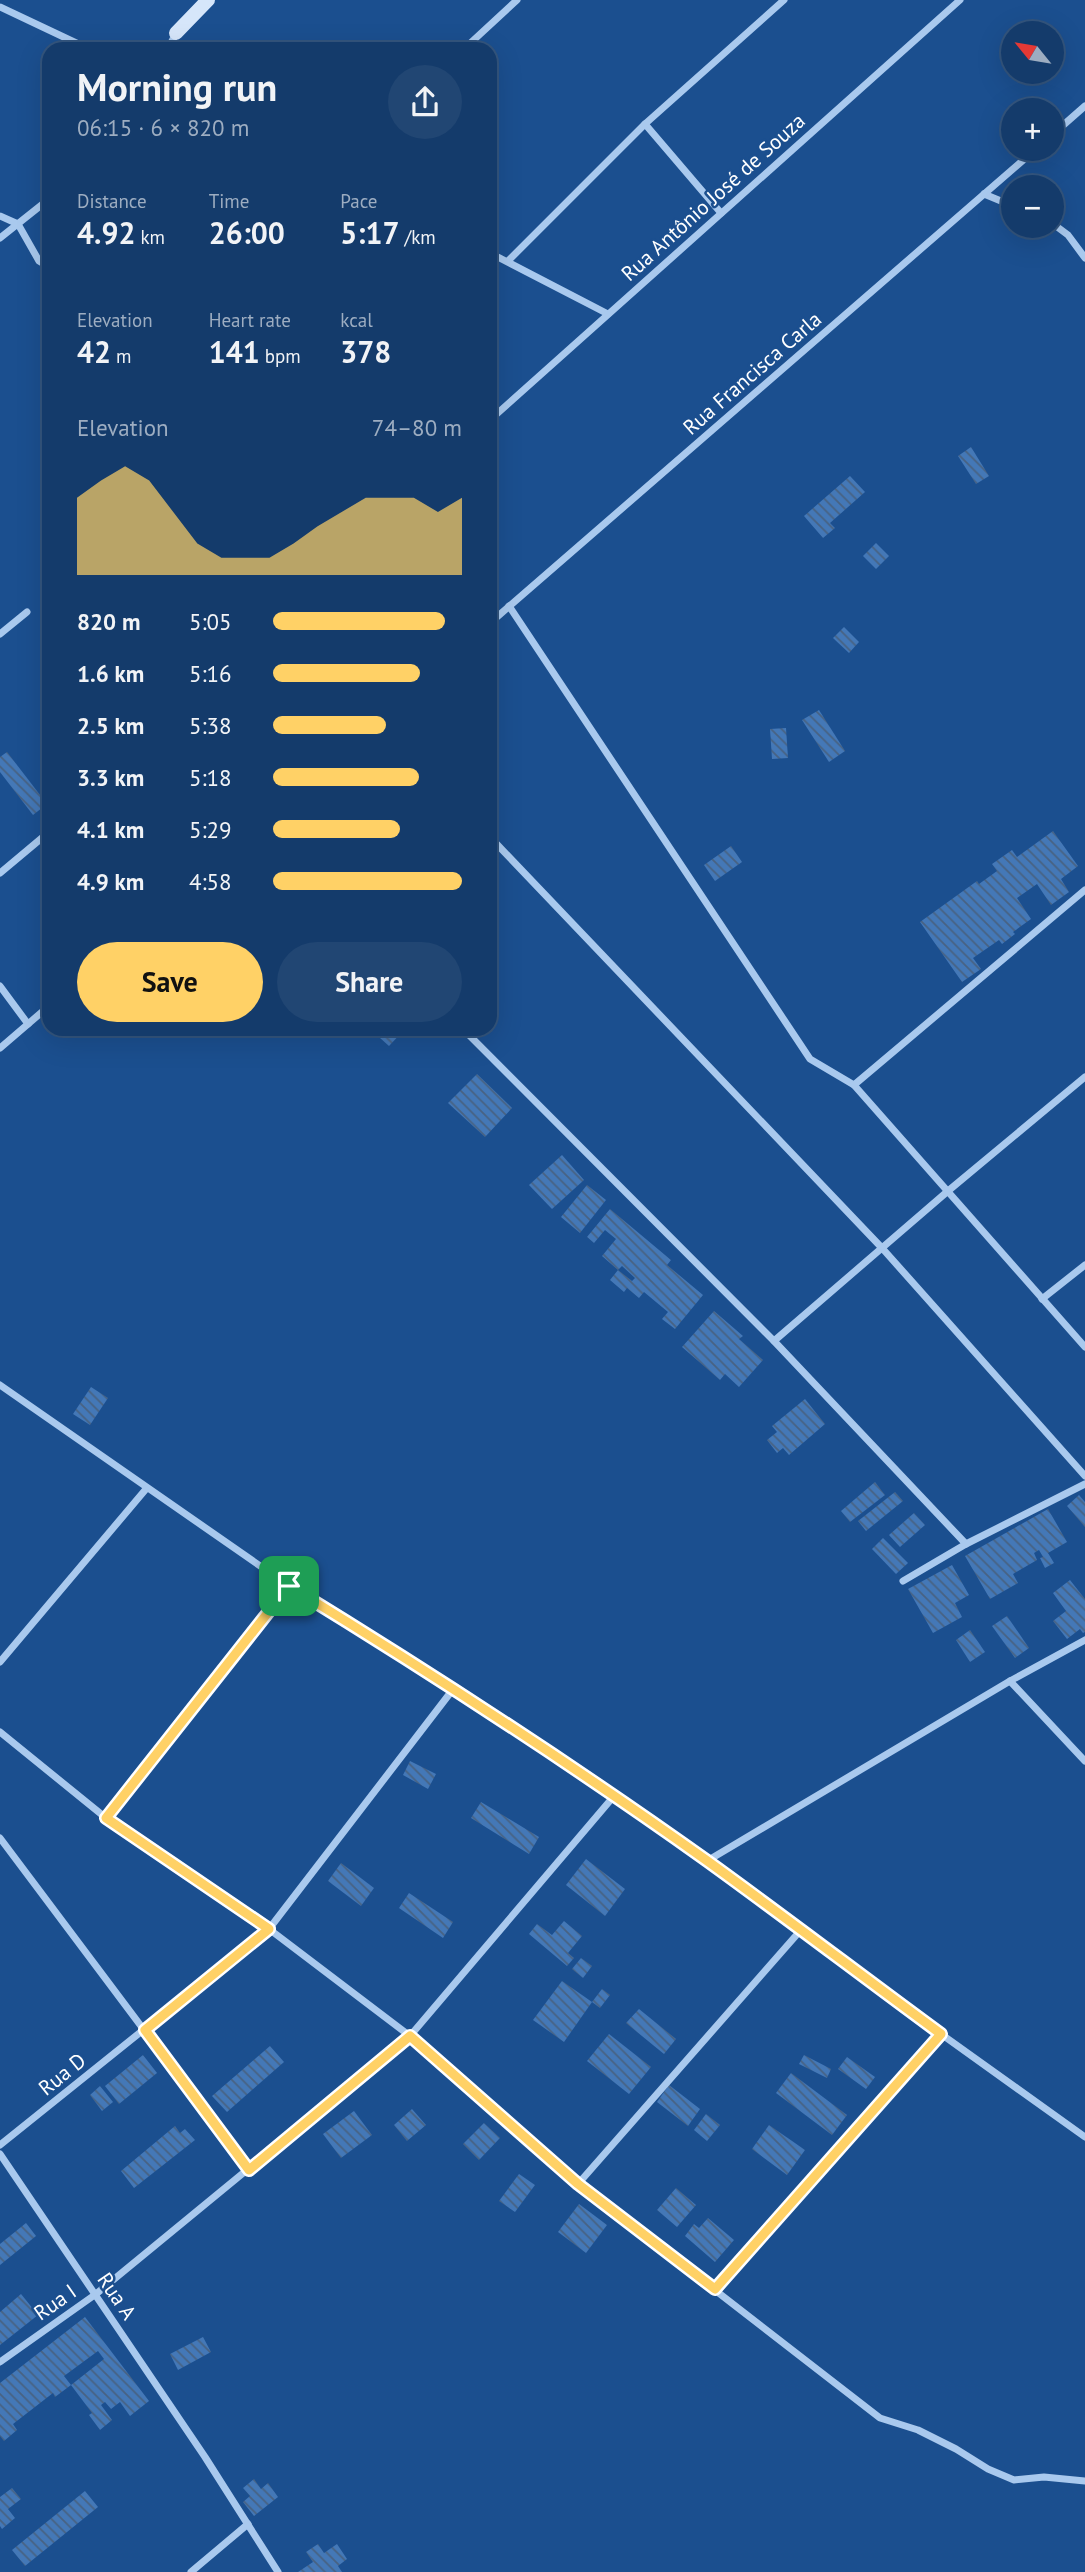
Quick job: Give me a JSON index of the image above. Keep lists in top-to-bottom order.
{
  "streets": {
    "street": [
      "Rua Antônio José de Souza",
      "Rua Francisca Carla",
      "Rua D",
      "Rua A",
      "Rua I"
    ]
  },
  "crossings": [
    ["Rua A", "Rua I"]
  ],
  "north": "top left",
  "page": {
    "map_buttons": ["+", "−"],
    "heading": ["Morning run", "06:15 · 6 × 820 m"],
    "stats": [
      ["Distance", "4.92 km"],
      ["Time", "26:00"],
      ["Pace", "5:17 /km"],
      ["Elevation", "42 m"],
      ["Heart rate", "141 bpm"],
      ["kcal", "378"]
    ],
    "chart": ["Elevation", "74–80 m"],
    "list": [
      {
        "name": "820 m",
        "note": "5:05"
      },
      {
        "name": "1.6 km",
        "note": "5:16"
      },
      {
        "name": "2.5 km",
        "note": "5:38"
      },
      {
        "name": "3.3 km",
        "note": "5:18"
      },
      {
        "name": "4.1 km",
        "note": "5:29"
      },
      {
        "name": "4.9 km",
        "note": "4:58"
      }
    ],
    "buttons": ["Save", "Share"]
  }
}
